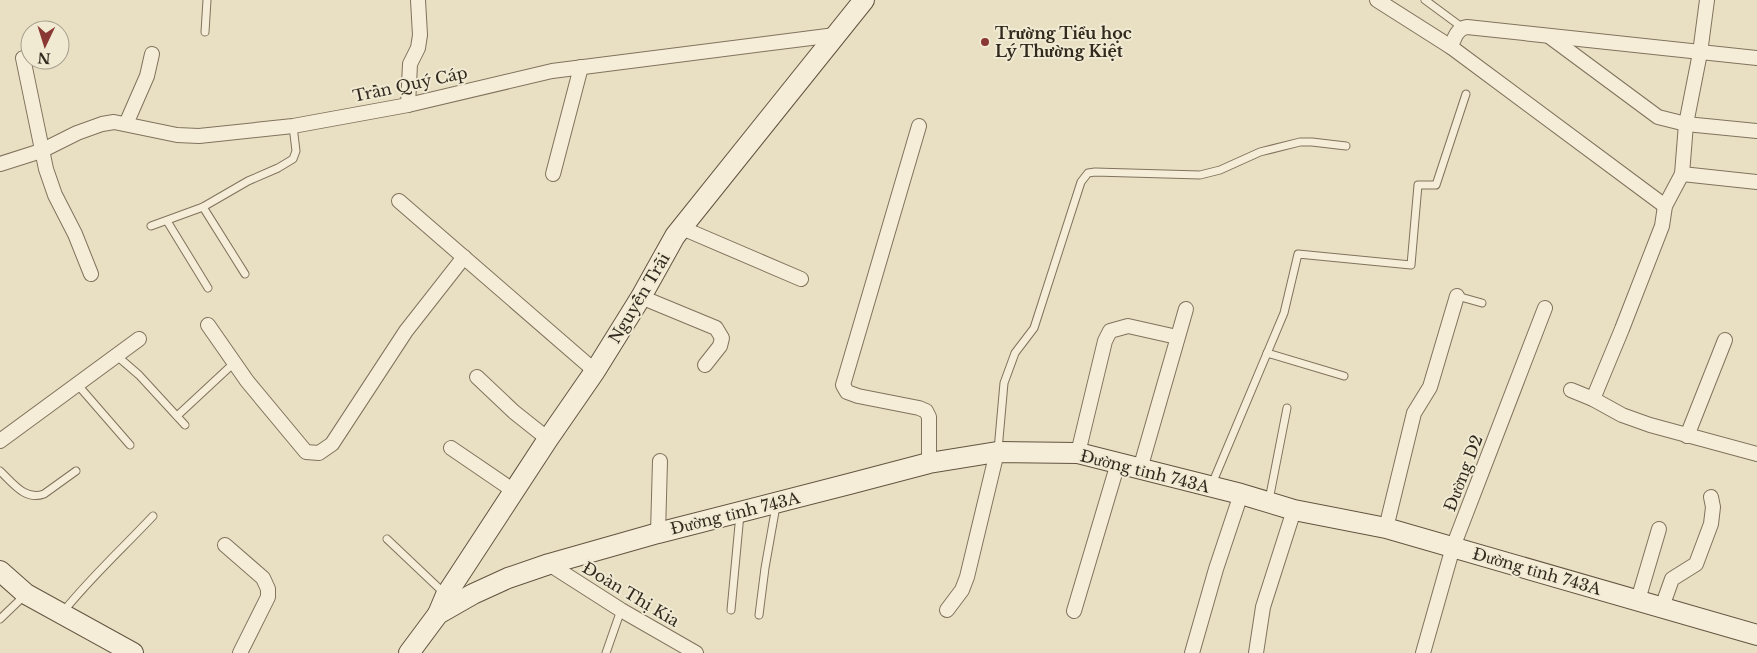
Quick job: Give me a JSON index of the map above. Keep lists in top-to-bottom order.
{
  "streets": {
    "main road": ["Nguyễn Trãi", "Đường tỉnh 743A"],
    "street": ["Trần Quý Cáp", "Đường D2", "Đoàn Thị Kia"]
  },
  "crossings": [
    ["Trần Quý Cáp", "Nguyễn Trãi"],
    ["Nguyễn Trãi", "Đường tỉnh 743A"],
    ["Đường tỉnh 743A", "Đường D2"],
    ["Đường tỉnh 743A", "Đoàn Thị Kia"]
  ],
  "places": ["Trường Tiểu học Lý Thường Kiệt"],
  "north": "bottom"
}
